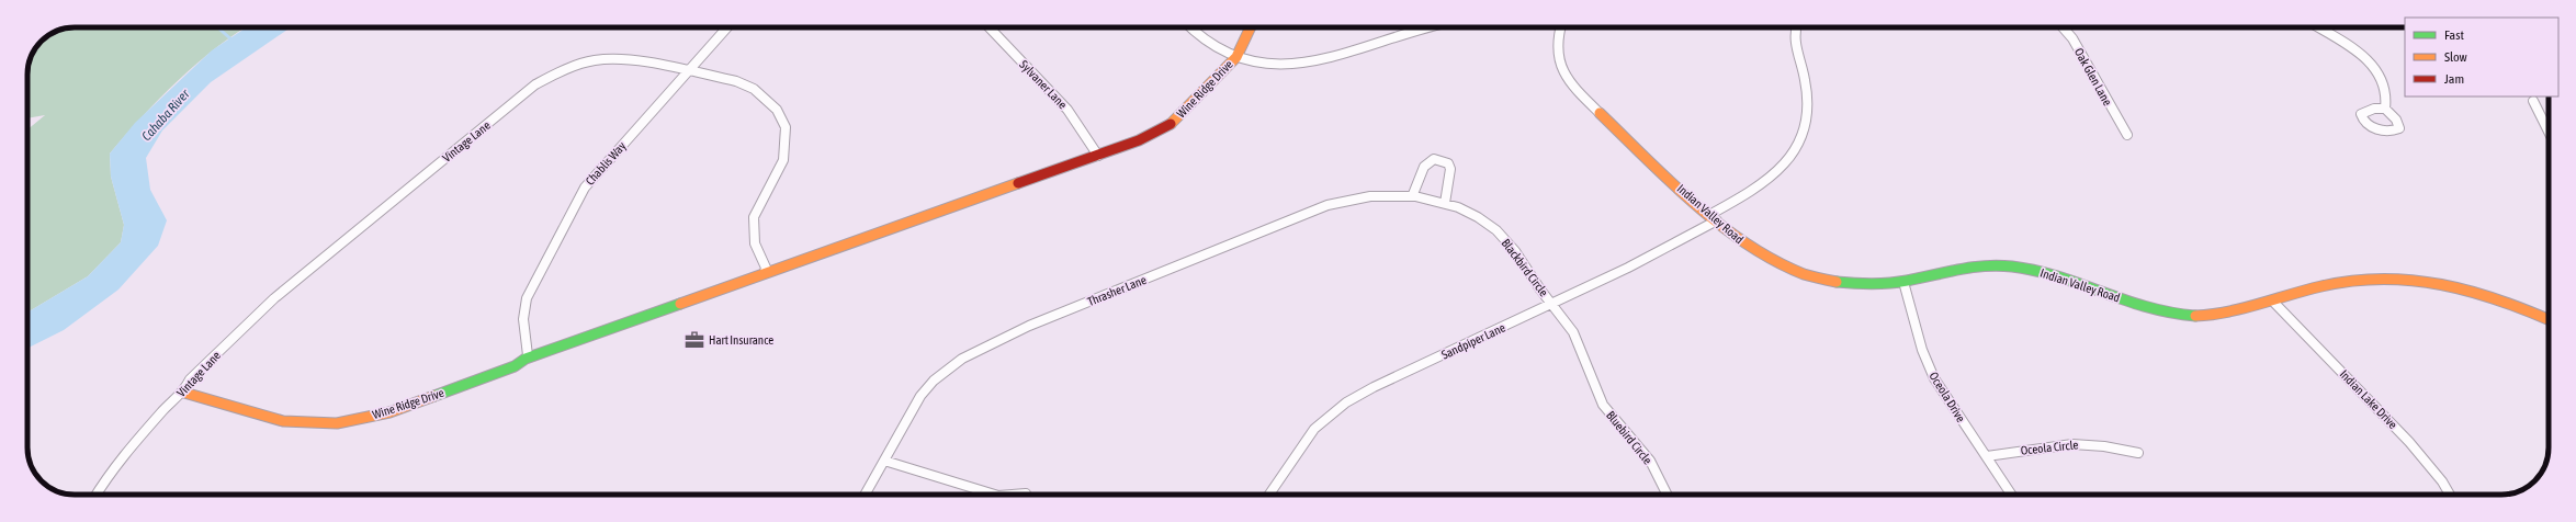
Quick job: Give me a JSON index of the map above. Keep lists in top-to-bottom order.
{
  "streets": {
    "street": [
      "Oak Glen Lane",
      "Sylvaner Lane",
      "Wine Ridge Drive",
      "Vintage Lane",
      "Chablis Way",
      "Indian Valley Road",
      "Blackbird Circle",
      "Thrasher Lane",
      "Sandpiper Lane",
      "Oceola Drive",
      "Indian Lake Drive",
      "Bluebird Circle",
      "Oceola Circle"
    ]
  },
  "crossings": [
    ["Sylvaner Lane", "Wine Ridge Drive"],
    ["Wine Ridge Drive", "Vintage Lane"],
    ["Wine Ridge Drive", "Chablis Way"],
    ["Vintage Lane", "Chablis Way"],
    ["Indian Valley Road", "Sandpiper Lane"],
    ["Indian Valley Road", "Oceola Drive"],
    ["Indian Valley Road", "Indian Lake Drive"],
    ["Blackbird Circle", "Thrasher Lane"],
    ["Blackbird Circle", "Sandpiper Lane"],
    ["Blackbird Circle", "Bluebird Circle"],
    ["Sandpiper Lane", "Bluebird Circle"],
    ["Oceola Drive", "Oceola Circle"]
  ],
  "water": ["Cahaba River"],
  "places": {
    "office": ["Hart Insurance"]
  },
  "legend": ["Fast", "Slow", "Jam"]
}
